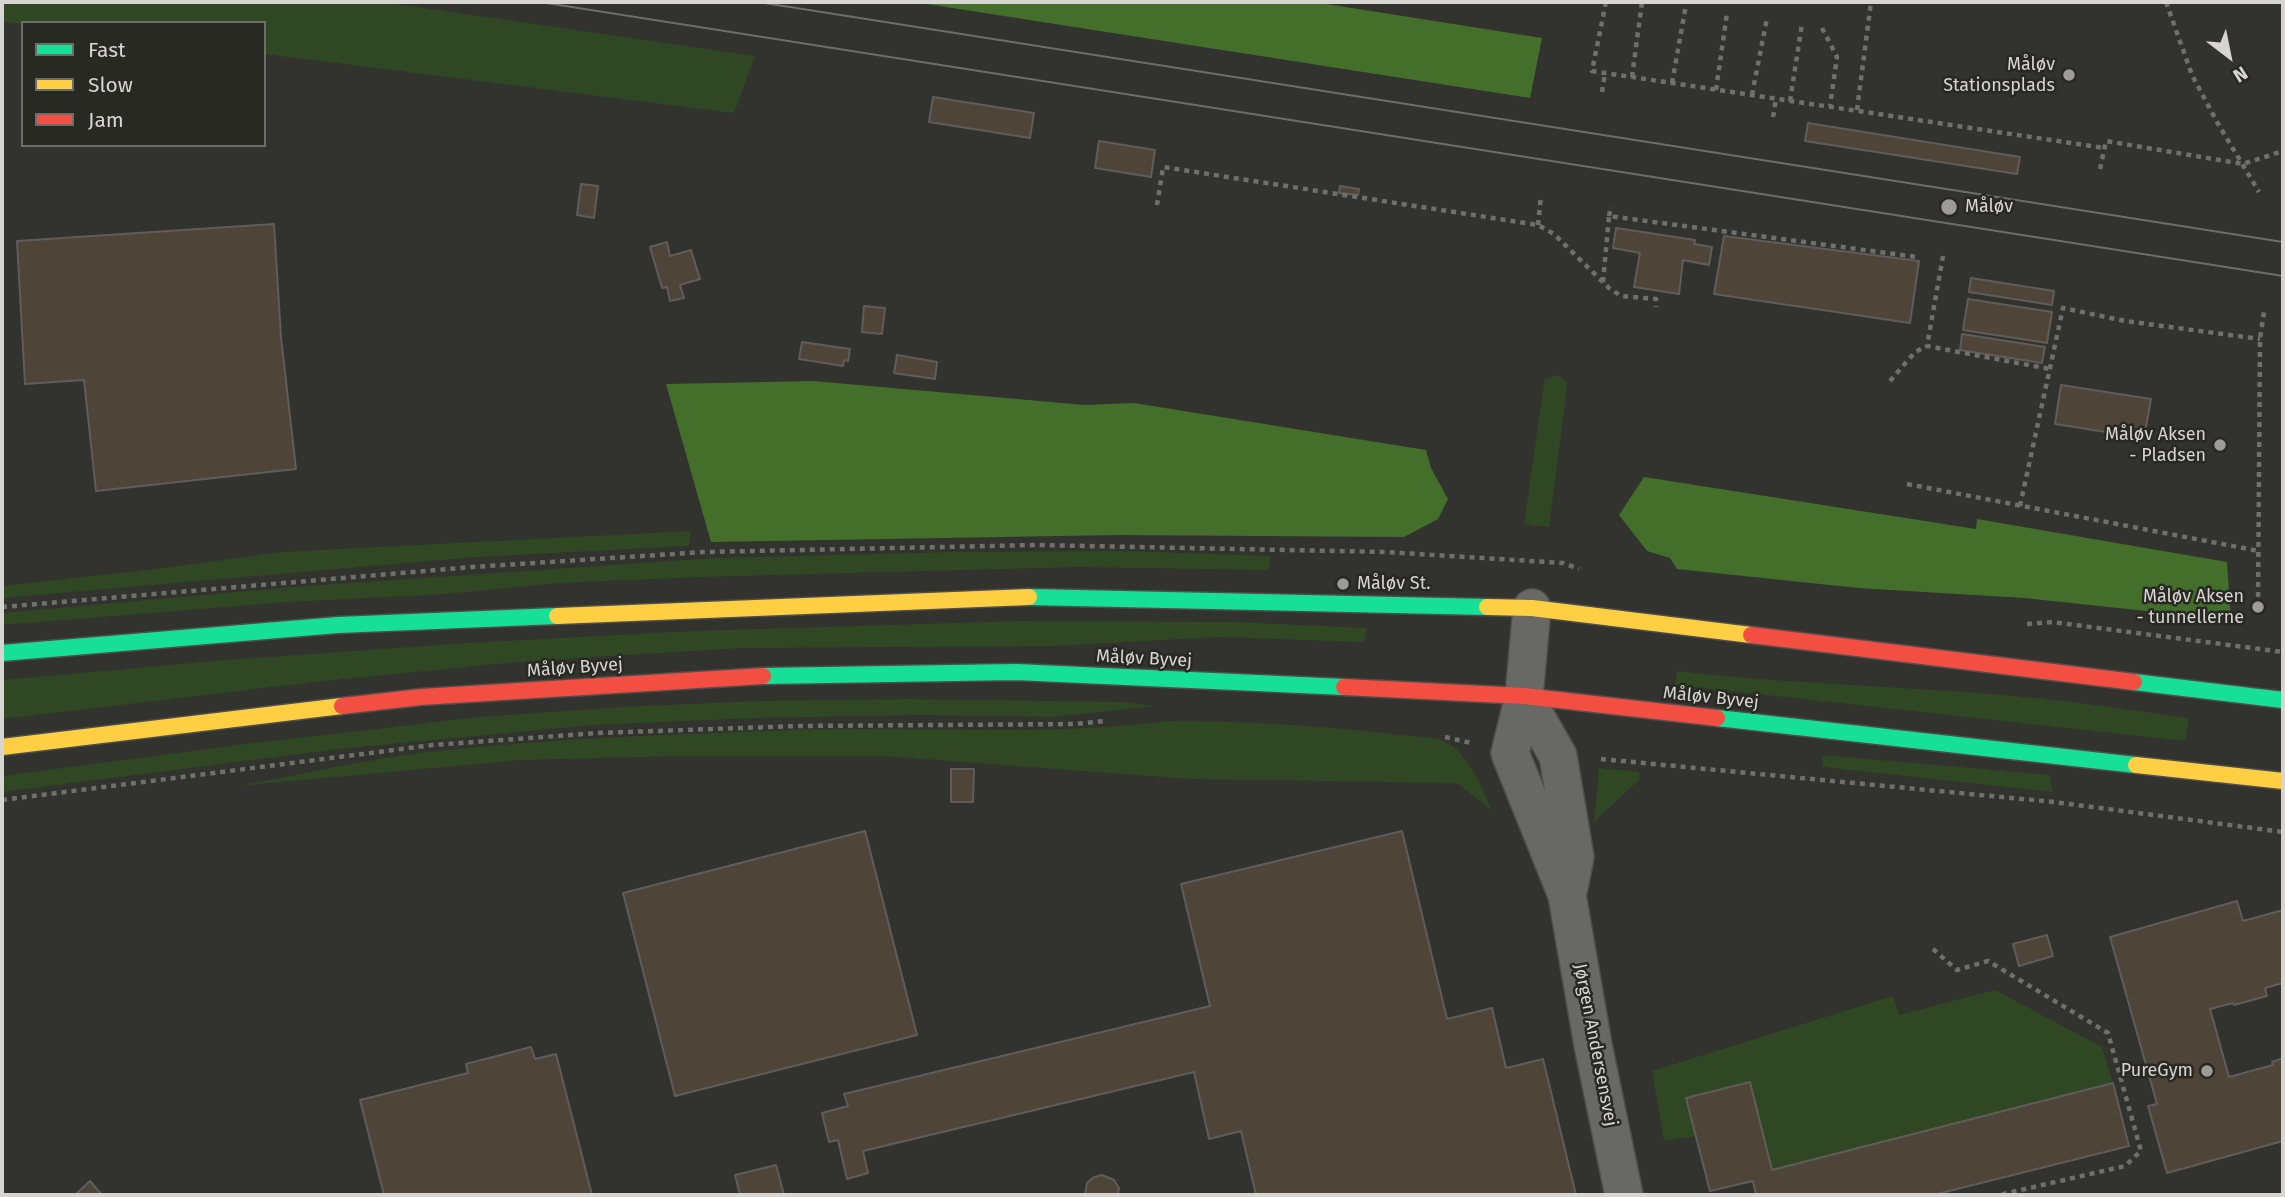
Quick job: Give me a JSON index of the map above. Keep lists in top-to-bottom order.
{
  "streets": {
    "main road": ["Måløv Byvej"],
    "street": ["Jørgen Andersensvej"]
  },
  "crossings": [
    ["Måløv Byvej", "Jørgen Andersensvej"]
  ],
  "places": [
    "Måløv Stationsplads",
    "Måløv",
    "Måløv Aksen - Pladsen",
    "Måløv St.",
    "Måløv Aksen - tunnellerne",
    "PureGym"
  ],
  "legend": ["Fast", "Slow", "Jam"],
  "north": "bottom right"
}
